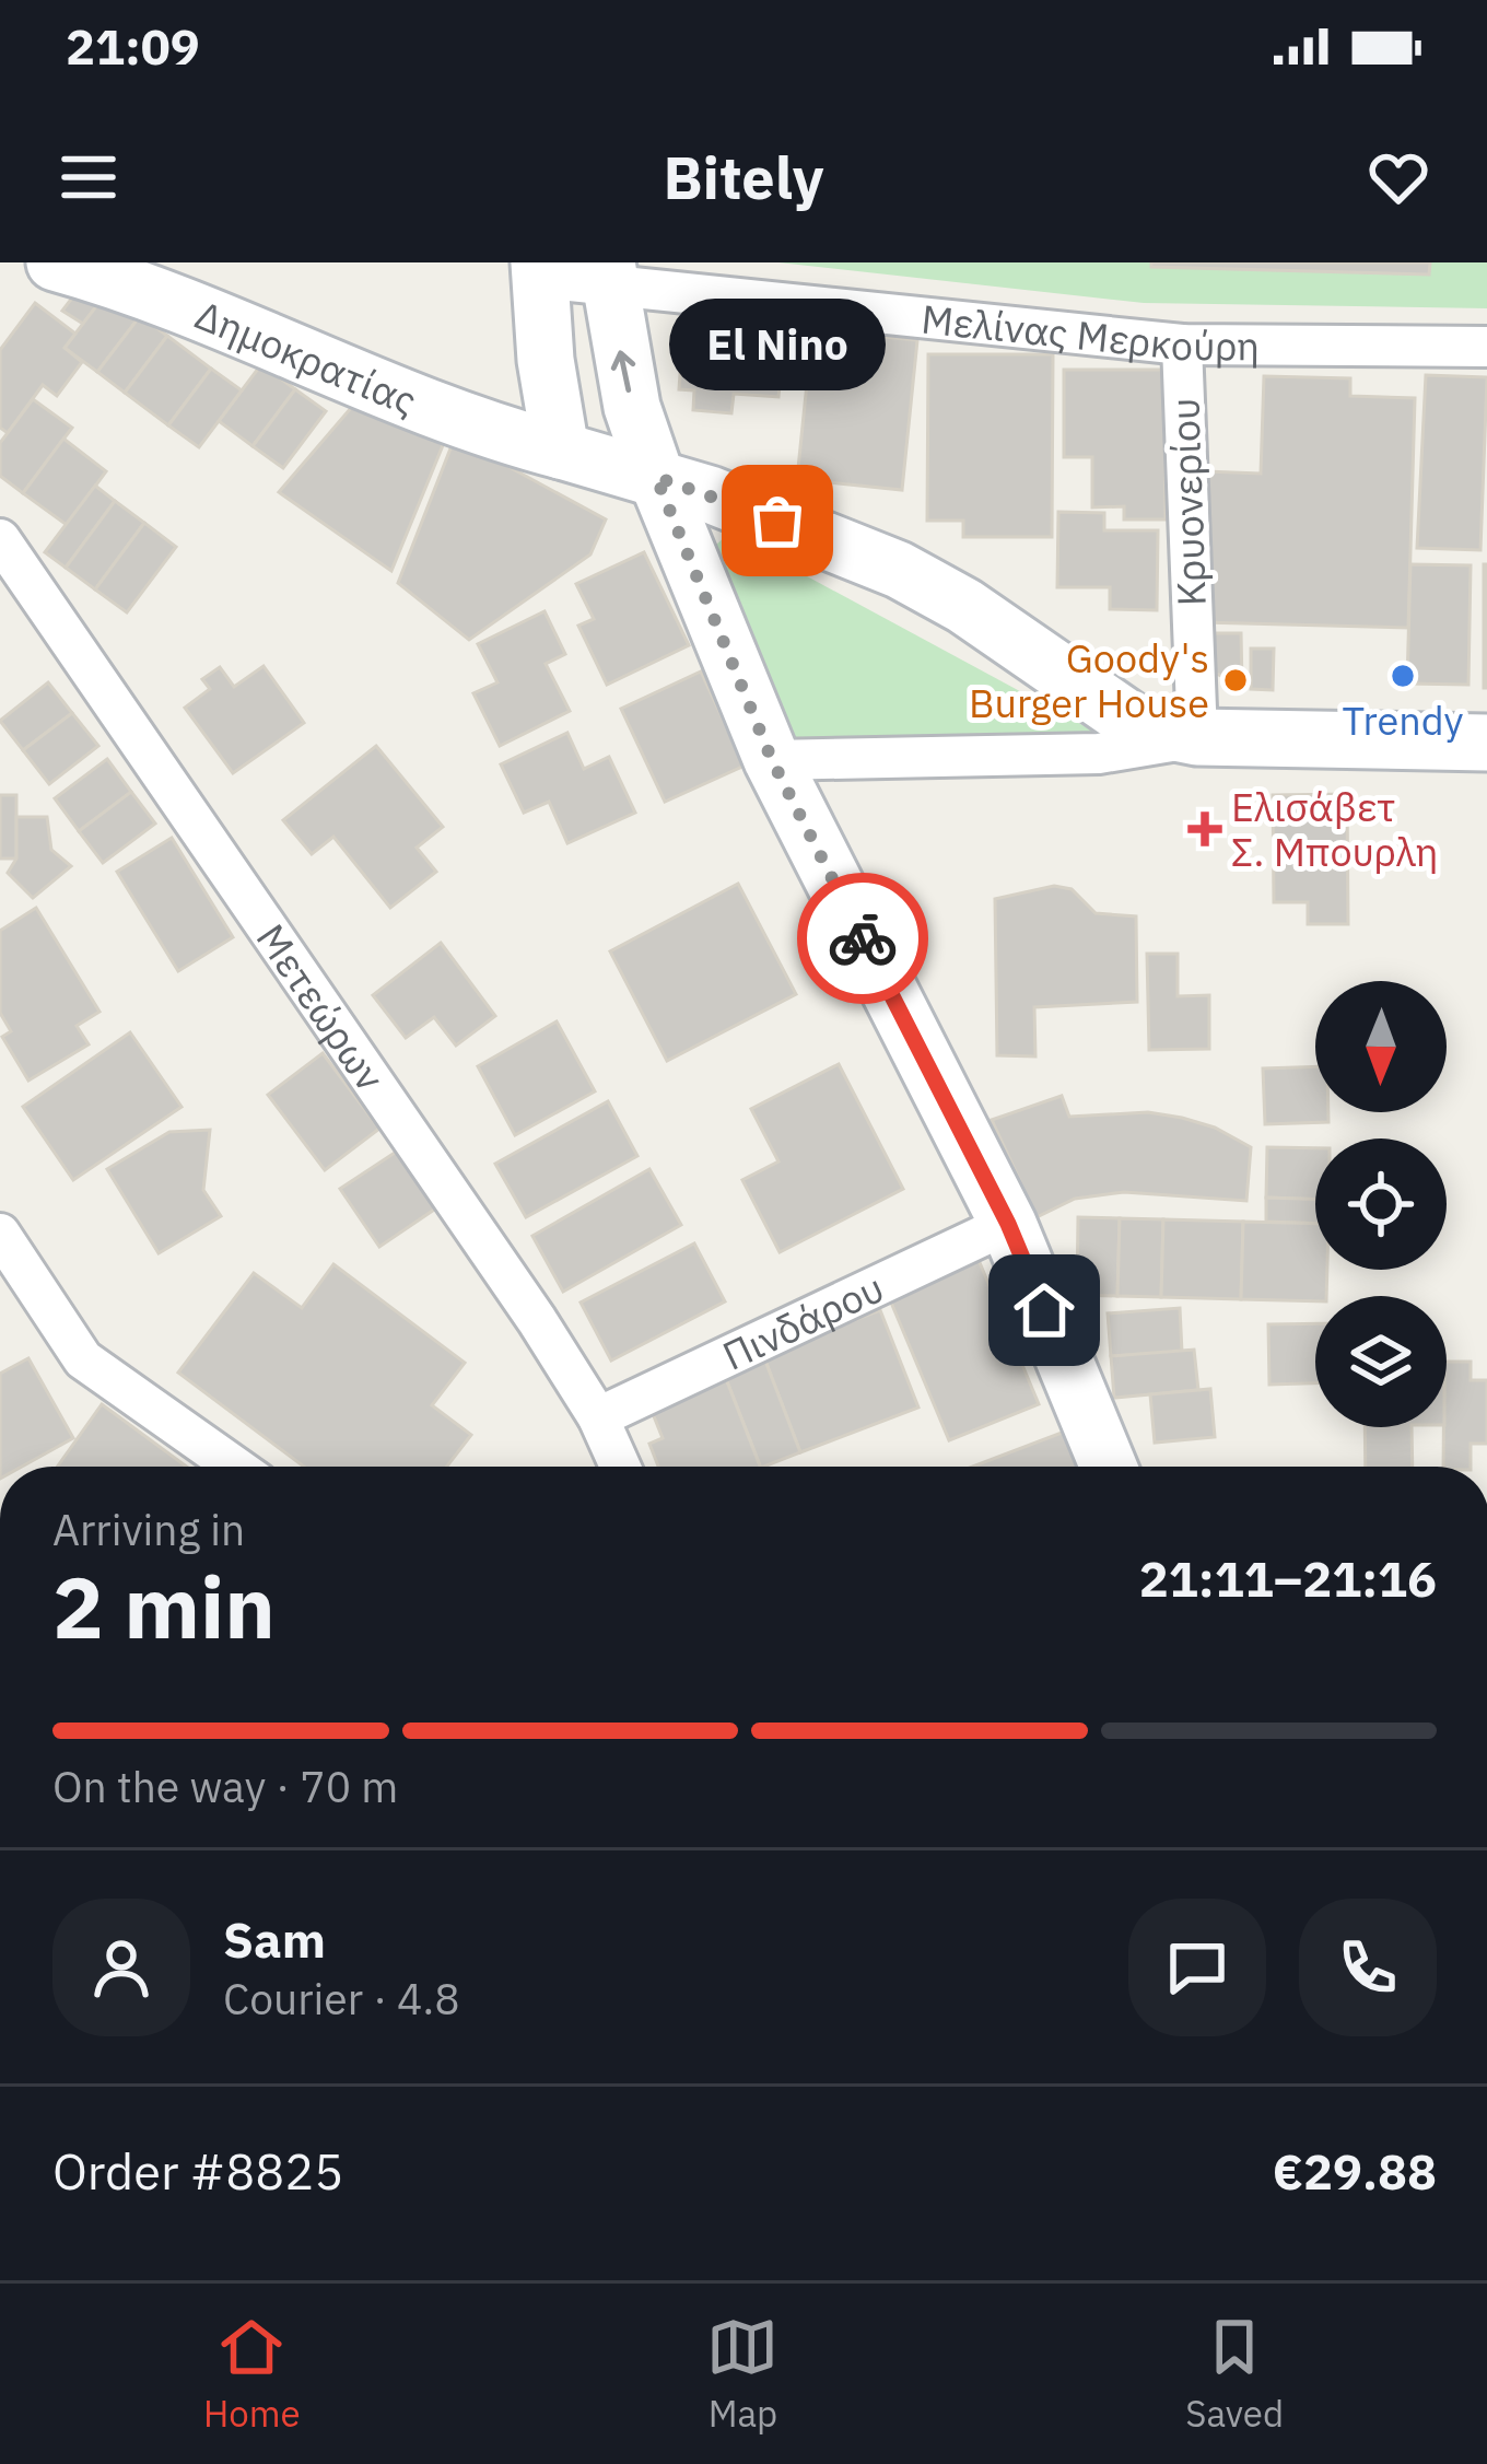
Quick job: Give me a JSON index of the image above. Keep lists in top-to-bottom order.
{
  "streets": {
    "main road": ["Δημοκρατίας"],
    "street": [
      "Μελίνας Μερκούρη",
      "Κρυονερίου",
      "Μετεώρων",
      "Πινδάρου"
    ]
  },
  "crossings": [
    ["Μελίνας Μερκούρη", "Κρυονερίου"],
    ["Μετεώρων", "Πινδάρου"]
  ],
  "places": {
    "other": ["El Nino", "Trendy", "Goody's Burger House"],
    "health": ["Ελισάβετ Σ. Μπουρλη"]
  },
  "north": "bottom",
  "page": {
    "status": "21:09",
    "header": "Bitely",
    "bubble": "El Nino",
    "heading": ["2 min", "Arriving in", "21:11–21:16"],
    "panel": [
      "Sam",
      "Courier · 4.8",
      "Order #8825",
      "€29.88"
    ],
    "bar": "On the way · 70 m",
    "tabs": ["Home", "Map", "Saved"]
  }
}
